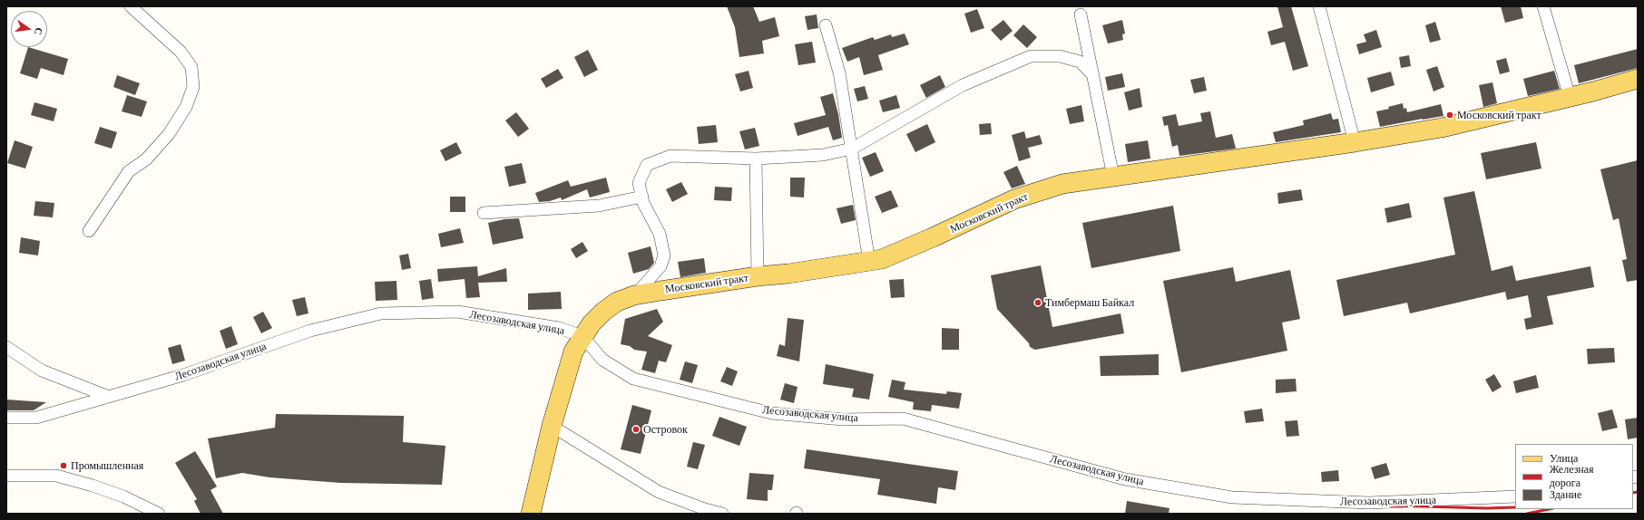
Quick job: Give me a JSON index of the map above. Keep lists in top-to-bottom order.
{
  "streets": {
    "main road": ["Московский тракт"],
    "street": ["Лесозаводская улица"]
  },
  "crossings": [
    ["Московский тракт", "Лесозаводская улица"]
  ],
  "places": [
    "Московский тракт",
    "Тимбермаш Байкал",
    "Островок",
    "Промышленная"
  ],
  "legend": ["Улица", "Железная дорога", "Здание"],
  "north": "right"
}
